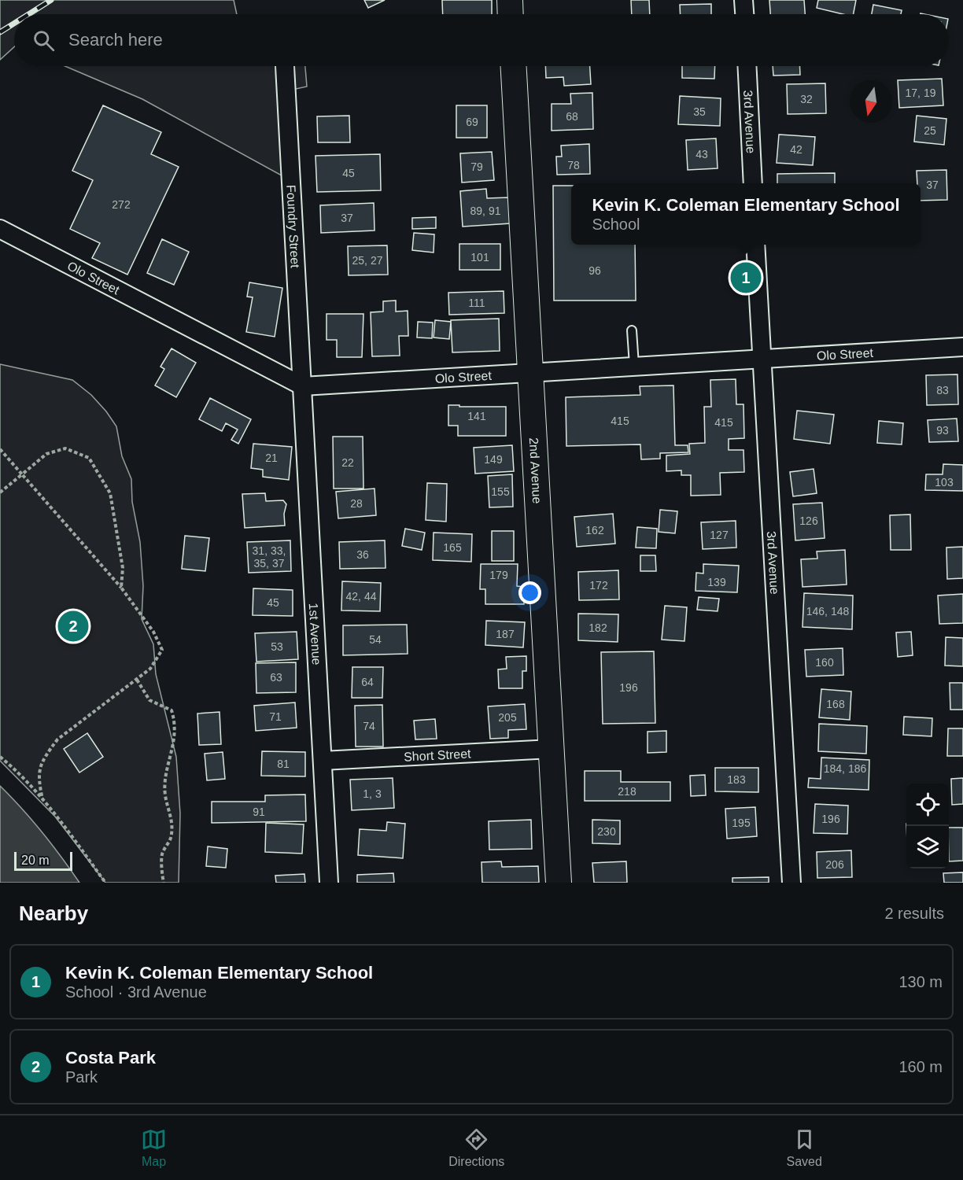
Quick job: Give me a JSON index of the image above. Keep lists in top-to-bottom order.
{
  "streets": {
    "street": [
      "3rd Avenue",
      "Foundry Street",
      "Olo Street",
      "2nd Avenue",
      "1st Avenue",
      "Short Street"
    ]
  },
  "crossings": [
    ["3rd Avenue", "Olo Street"],
    ["Foundry Street", "Olo Street"],
    ["Foundry Street", "1st Avenue"],
    ["Olo Street", "2nd Avenue"],
    ["Olo Street", "1st Avenue"],
    ["2nd Avenue", "Short Street"],
    ["1st Avenue", "Short Street"]
  ],
  "house_numbers": [
    "17, 19",
    "32",
    "35",
    "68",
    "69",
    "25",
    "42",
    "43",
    "78",
    "79",
    "45",
    "37",
    "272",
    "89, 91",
    "37",
    "101",
    "25, 27",
    "96",
    "111",
    "83",
    "141",
    "415",
    "415",
    "93",
    "21",
    "149",
    "22",
    "103",
    "155",
    "28",
    "126",
    "162",
    "127",
    "165",
    "31, 33, 35, 37",
    "36",
    "179",
    "139",
    "172",
    "42, 44",
    "45",
    "146, 148",
    "182",
    "187",
    "54",
    "53",
    "160",
    "63",
    "64",
    "196",
    "168",
    "71",
    "205",
    "74",
    "81",
    "184, 186",
    "183",
    "218",
    "1, 3",
    "91",
    "196",
    "195",
    "230",
    "206"
  ],
  "scale_bar": "20 m",
  "north": "bottom",
  "page": {
    "search": "Search here",
    "popup": ["Kevin K. Coleman Elementary School", "School"],
    "pins": ["1", "2"],
    "scale": "20 m",
    "heading": ["Nearby", "2 results"],
    "list": [
      {
        "mark": "1",
        "name": "Kevin K. Coleman Elementary School",
        "note": "School · 3rd Avenue",
        "value": "130 m"
      },
      {
        "mark": "2",
        "name": "Costa Park",
        "note": "Park",
        "value": "160 m"
      }
    ],
    "nav": ["Map", "Directions", "Saved"]
  }
}
